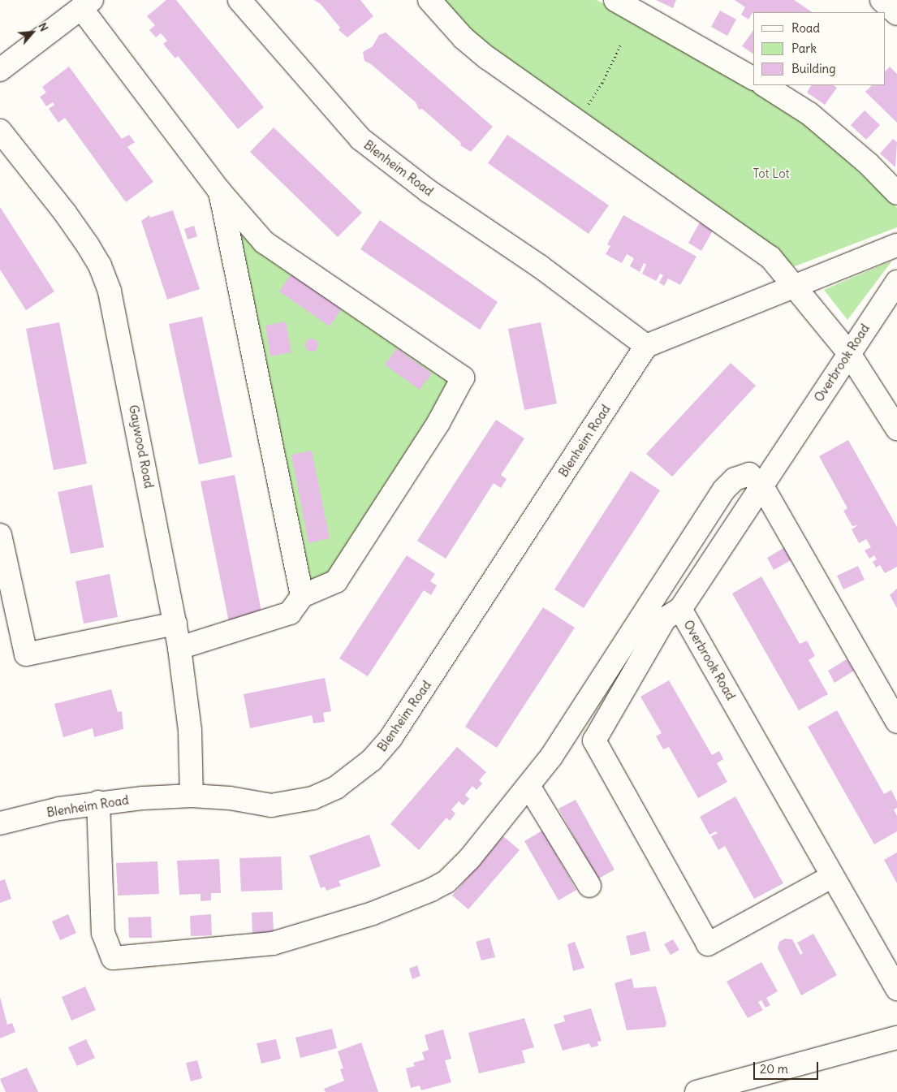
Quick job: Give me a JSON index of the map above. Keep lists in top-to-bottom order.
{
  "streets": {
    "street": ["Blenheim Road", "Overbrook Road", "Gaywood Road"]
  },
  "crossings": [
    ["Blenheim Road", "Gaywood Road"]
  ],
  "parks": ["Tot Lot"],
  "legend": ["Road", "Park", "Building"],
  "scale_bar": "20 m",
  "north": "top right"
}
